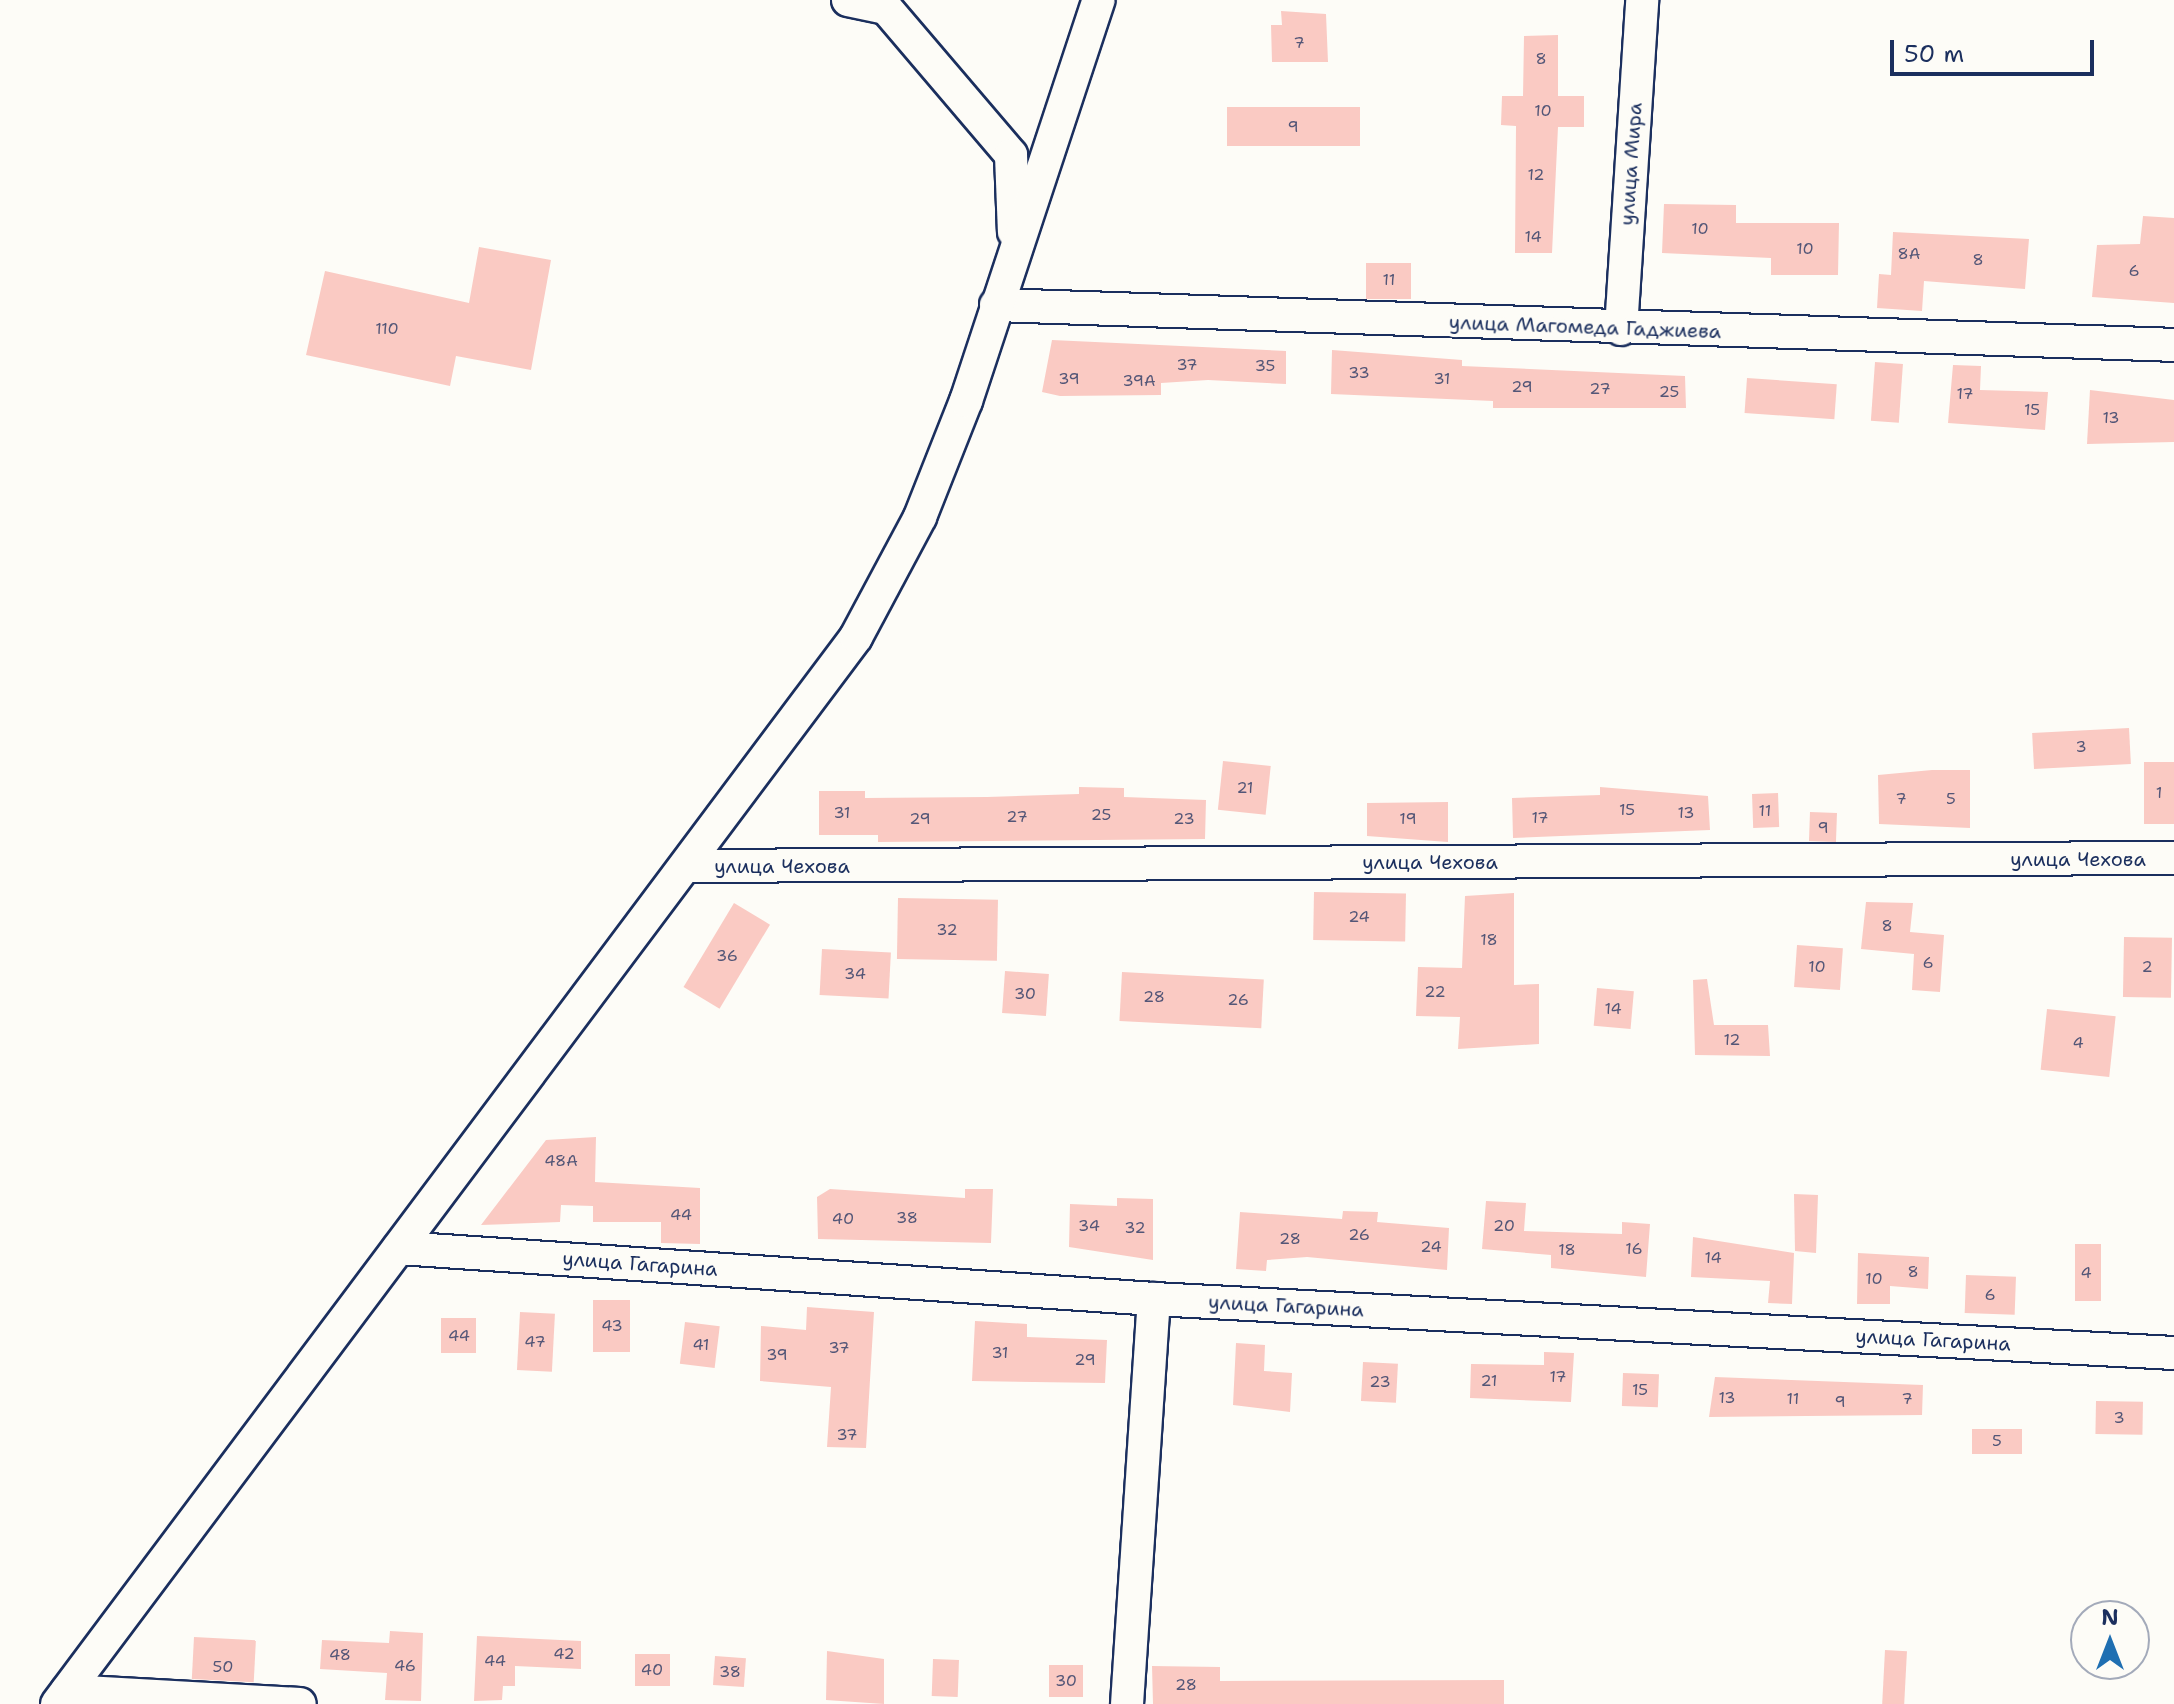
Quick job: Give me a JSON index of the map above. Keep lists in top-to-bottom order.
{
  "streets": {
    "street": [
      "улица Мира",
      "улица Магомеда Гаджиева",
      "улица Чехова",
      "улица Гагарина"
    ]
  },
  "crossings": [
    ["улица Мира", "улица Магомеда Гаджиева"]
  ],
  "house_numbers": [
    "7",
    "8",
    "10",
    "9",
    "12",
    "10",
    "14",
    "10",
    "8А",
    "8",
    "6",
    "11",
    "110",
    "37",
    "35",
    "33",
    "39",
    "31",
    "39А",
    "29",
    "27",
    "25",
    "17",
    "15",
    "13",
    "3",
    "21",
    "1",
    "7",
    "5",
    "15",
    "11",
    "31",
    "13",
    "25",
    "27",
    "17",
    "29",
    "23",
    "19",
    "9",
    "24",
    "8",
    "32",
    "18",
    "36",
    "6",
    "10",
    "2",
    "34",
    "22",
    "30",
    "28",
    "26",
    "14",
    "12",
    "4",
    "48А",
    "44",
    "38",
    "40",
    "34",
    "20",
    "32",
    "26",
    "28",
    "24",
    "16",
    "18",
    "14",
    "8",
    "4",
    "10",
    "6",
    "43",
    "44",
    "47",
    "41",
    "37",
    "31",
    "39",
    "29",
    "17",
    "21",
    "23",
    "15",
    "13",
    "11",
    "7",
    "9",
    "3",
    "37",
    "5",
    "42",
    "48",
    "44",
    "46",
    "50",
    "40",
    "38",
    "30",
    "28"
  ],
  "scale_bar": "50 m",
  "north": "top"
}
